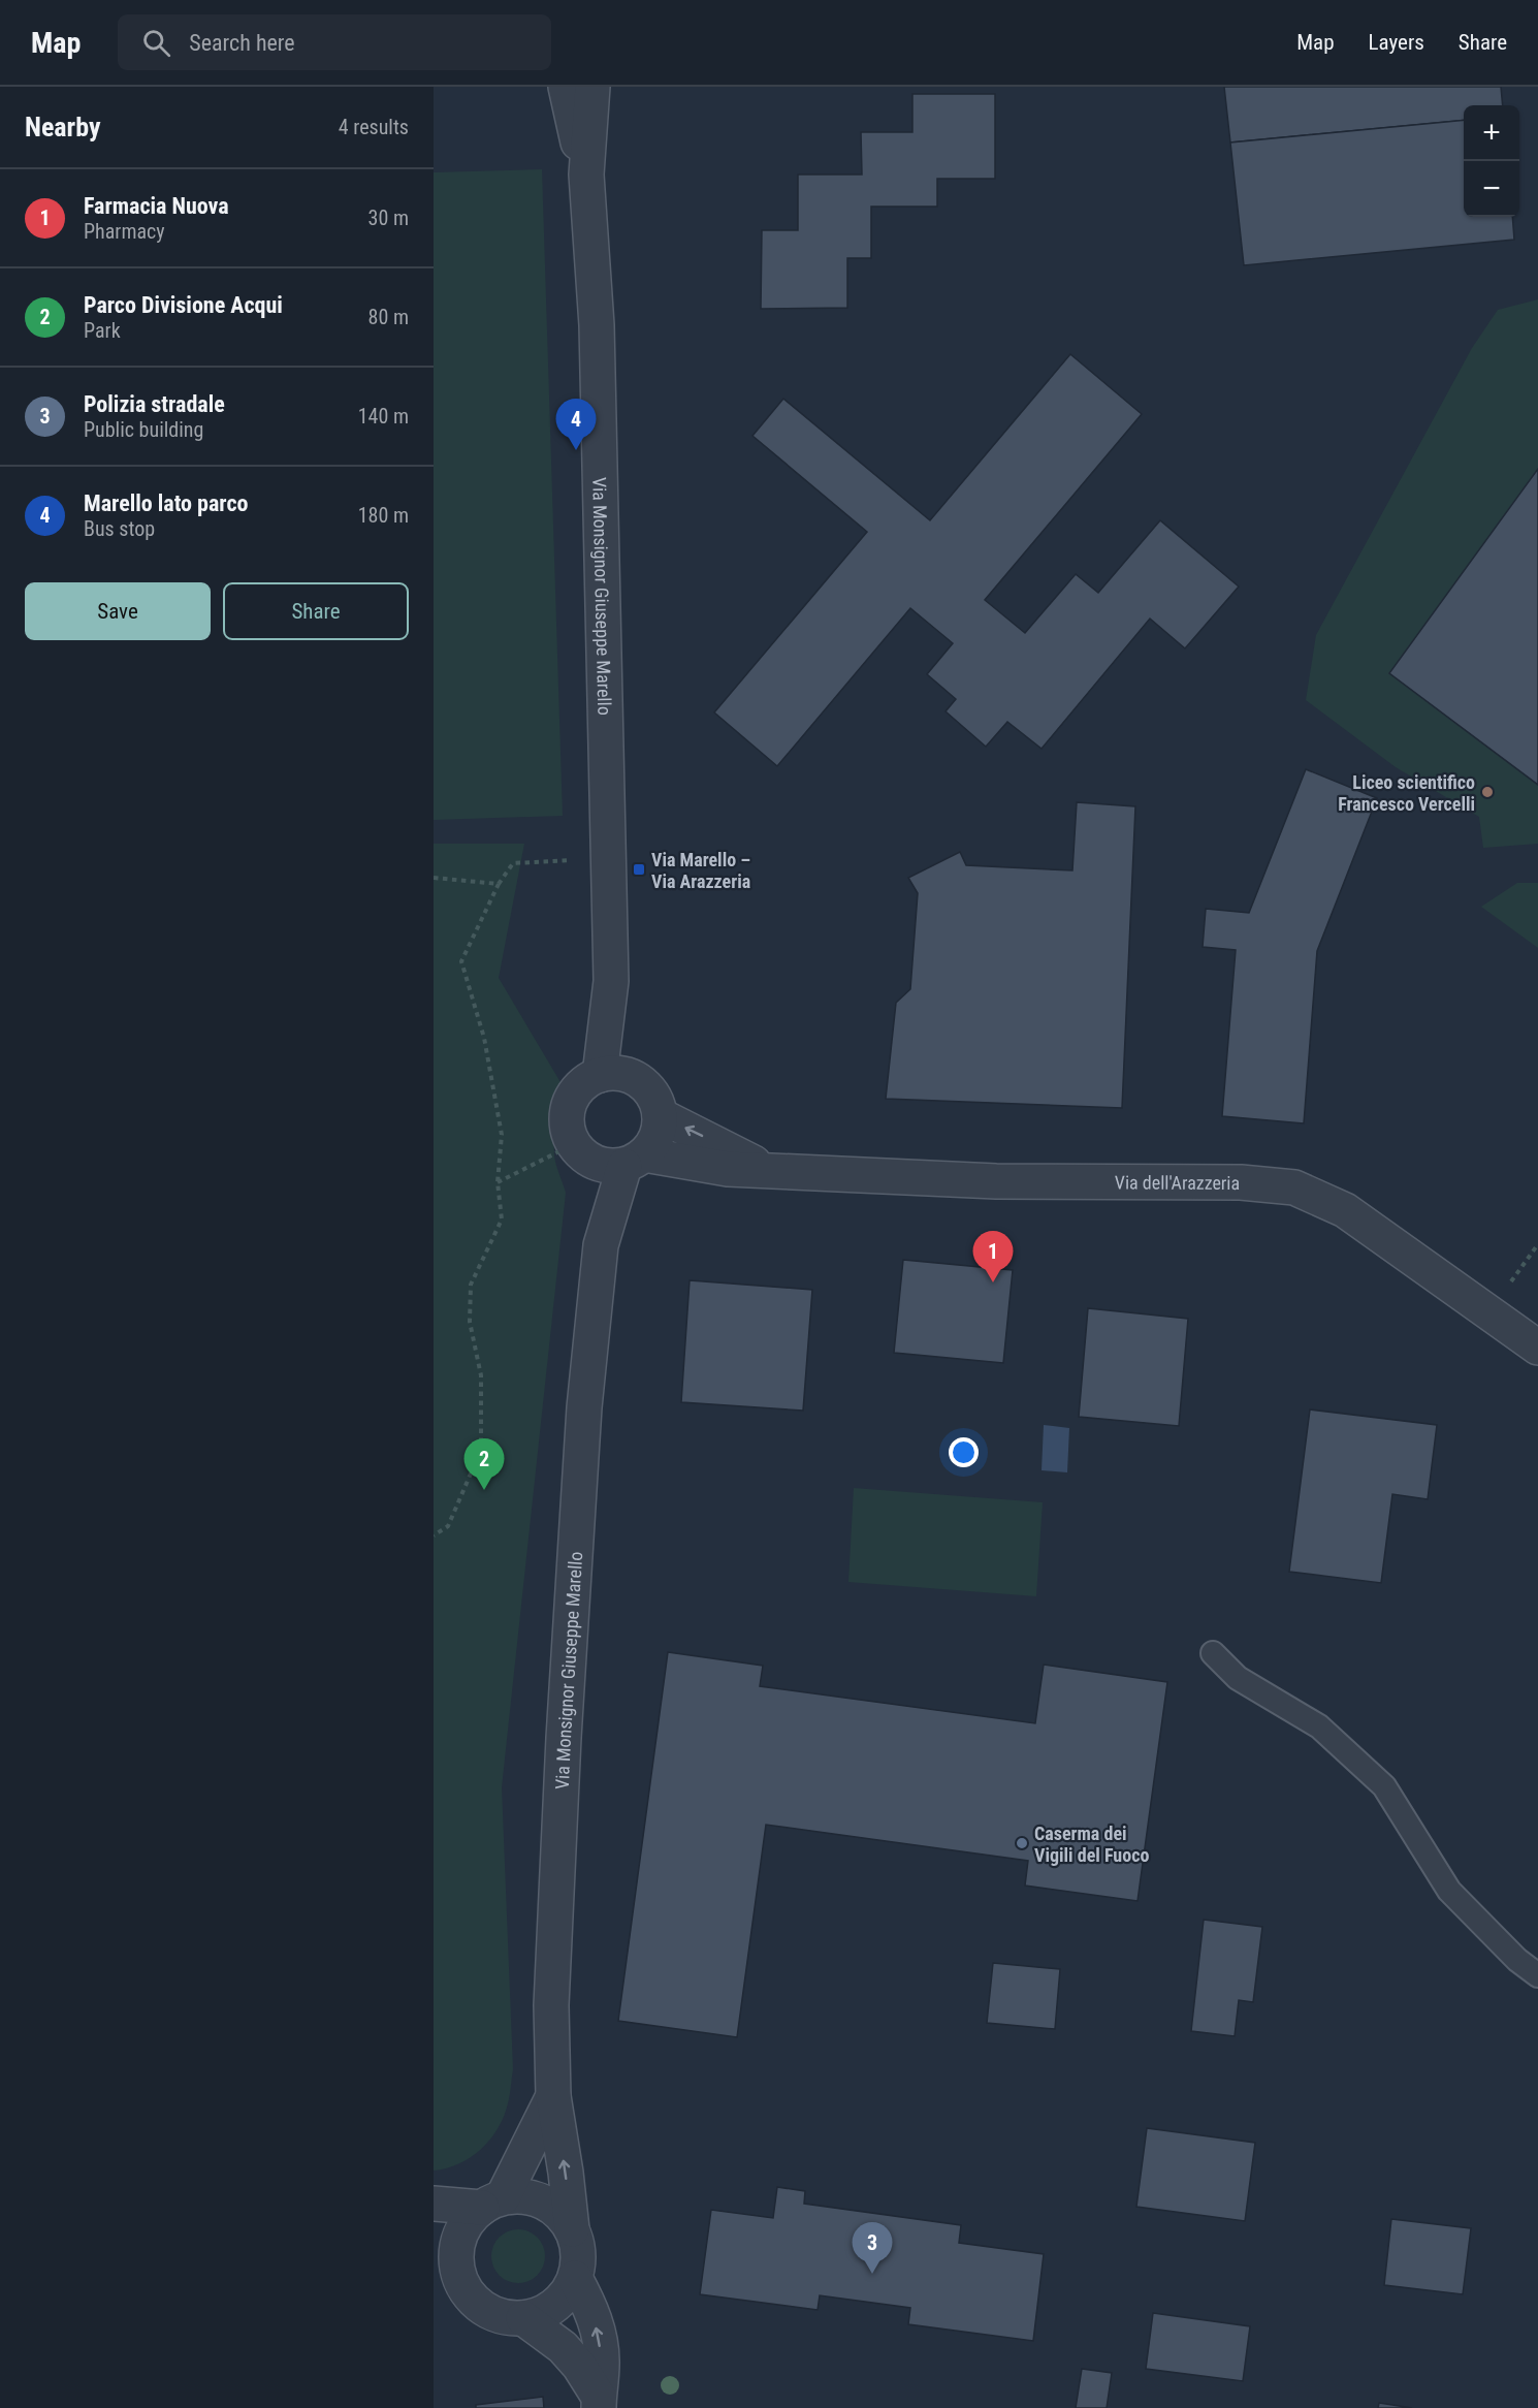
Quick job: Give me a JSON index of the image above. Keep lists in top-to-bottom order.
{
  "streets": {
    "street": ["Via Monsignor Giuseppe Marello", "Via dell'Arazzeria"]
  },
  "crossings": [
    ["Via Monsignor Giuseppe Marello", "Via dell'Arazzeria"]
  ],
  "places": {
    "other": ["Liceo scientifico Francesco Vercelli", "Caserma dei Vigili del Fuoco"],
    "transit": ["Via Marello – Via Arazzeria"]
  },
  "page": {
    "header": "Map",
    "search": "Search here",
    "nav": ["Map", "Layers", "Share"],
    "heading": ["Nearby", "4 results"],
    "map_buttons": ["+", "−"],
    "list": [
      {
        "mark": "1",
        "name": "Farmacia Nuova",
        "note": "Pharmacy",
        "value": "30 m"
      },
      {
        "mark": "2",
        "name": "Parco Divisione Acqui",
        "note": "Park",
        "value": "80 m"
      },
      {
        "mark": "3",
        "name": "Polizia stradale",
        "note": "Public building",
        "value": "140 m"
      },
      {
        "mark": "4",
        "name": "Marello lato parco",
        "note": "Bus stop",
        "value": "180 m"
      }
    ],
    "pins": [
      "4",
      "1",
      "2",
      "3"
    ],
    "buttons": ["Save", "Share"]
  }
}
